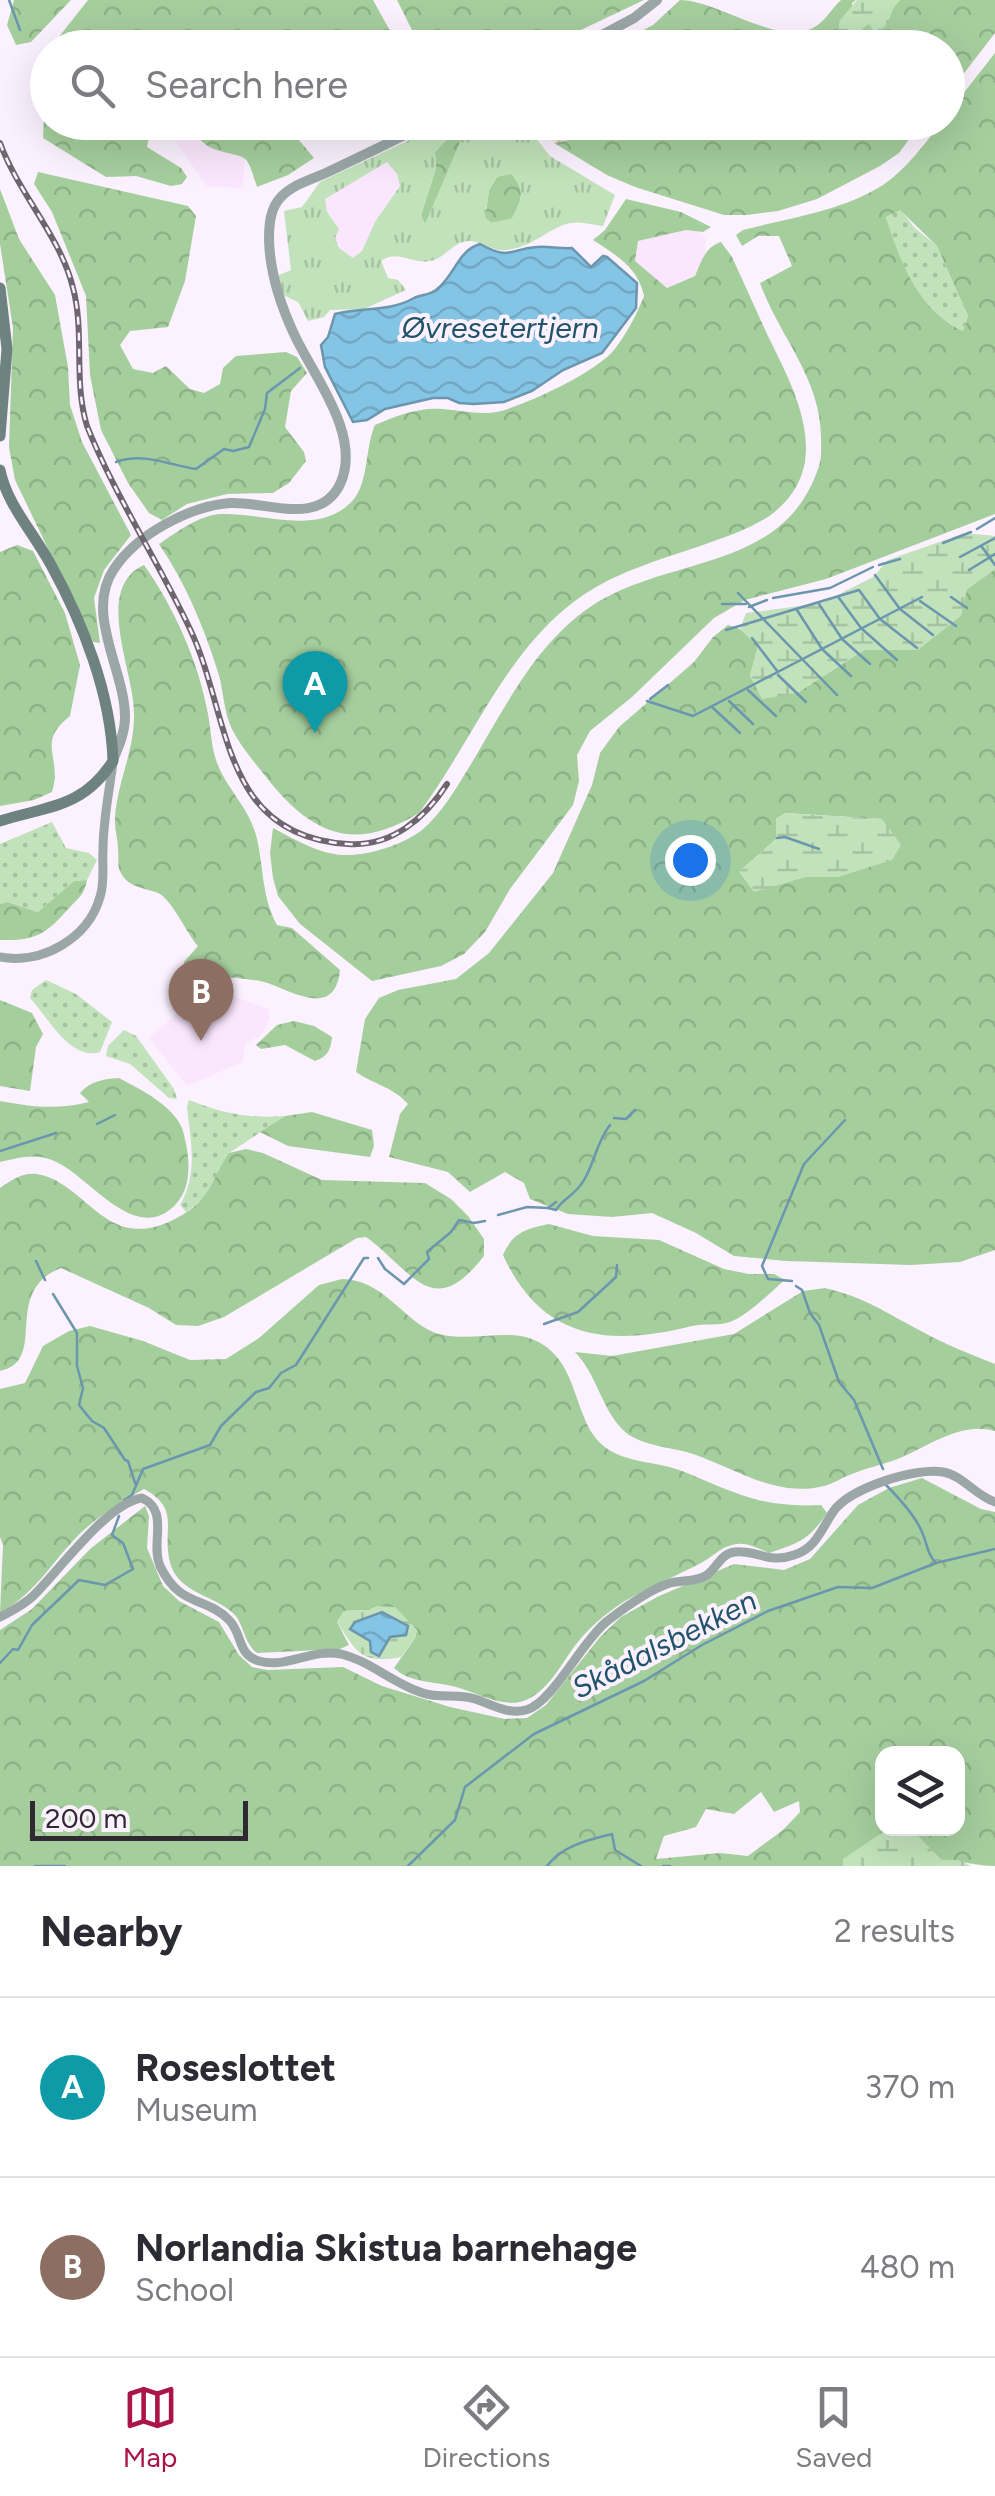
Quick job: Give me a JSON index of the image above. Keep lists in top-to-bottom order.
{
  "water": ["Øvresetertjern", "Skådalsbekken"],
  "scale_bar": "200 m",
  "page": {
    "search": "Search here",
    "pins": ["A", "B"],
    "scale": "200 m",
    "heading": ["Nearby", "2 results"],
    "list": [
      {
        "mark": "A",
        "name": "Roseslottet",
        "note": "Museum",
        "value": "370 m"
      },
      {
        "mark": "B",
        "name": "Norlandia Skistua barnehage",
        "note": "School",
        "value": "480 m"
      }
    ],
    "nav": ["Map", "Directions", "Saved"]
  }
}
